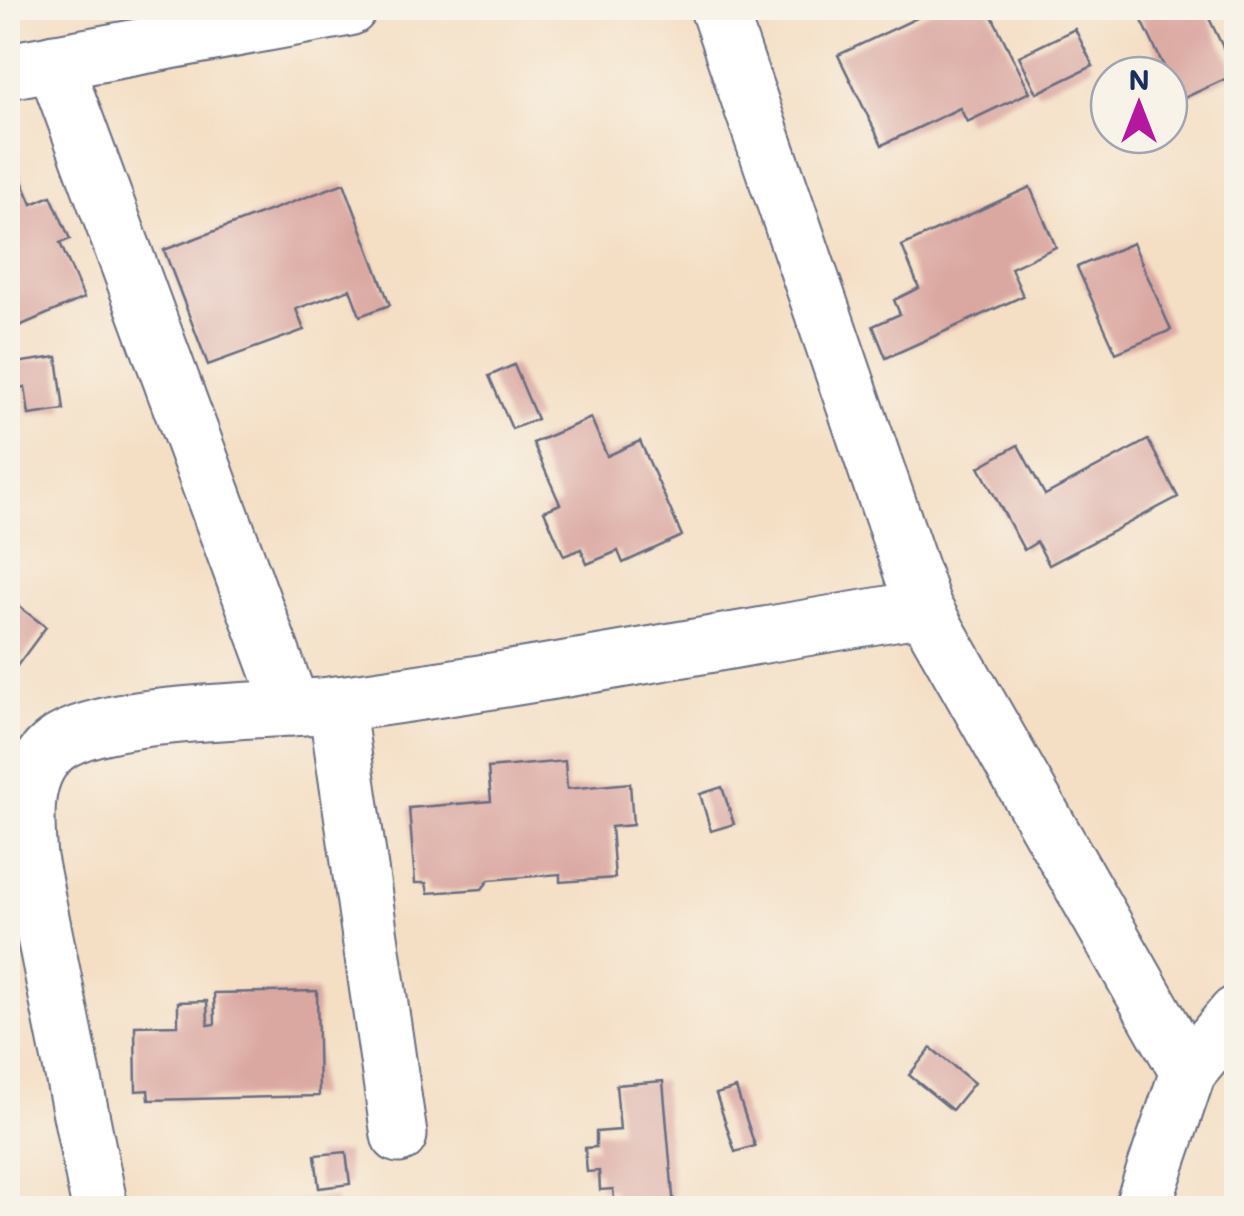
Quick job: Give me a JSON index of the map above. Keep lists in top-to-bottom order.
{
  "north": "top"
}
